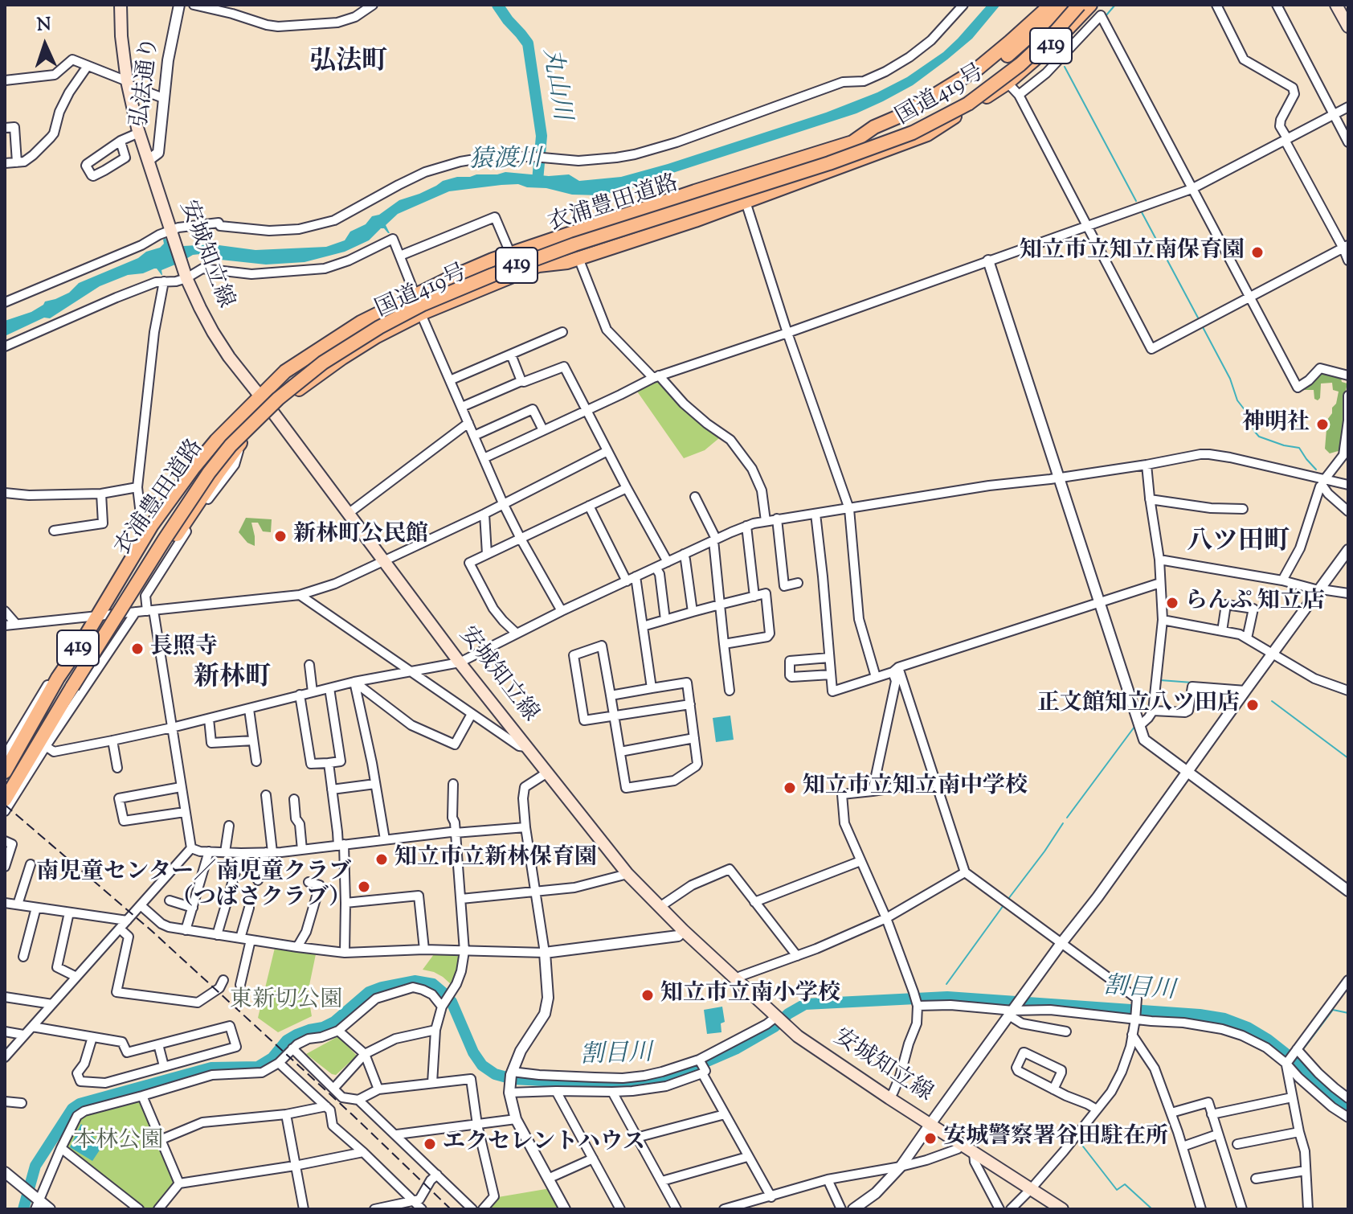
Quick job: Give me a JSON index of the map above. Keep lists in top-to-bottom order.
{
  "streets": {
    "highway": ["419", "国道419号", "衣浦豊田道路"],
    "main road": ["安城知立線"],
    "street": ["弘法通り"]
  },
  "crossings": [
    ["419", "国道419号"],
    ["弘法通り", "安城知立線"],
    ["国道419号", "衣浦豊田道路"],
    ["国道419号", "安城知立線"]
  ],
  "districts": ["弘法町", "八ツ田町", "新林町"],
  "water": ["丸山川", "猿渡川", "割目川"],
  "parks": ["東新切公園", "本林公園"],
  "places": [
    "知立市立知立南保育園",
    "神明社",
    "新林町公民館",
    "らんぷ 知立店",
    "長照寺",
    "正文館知立八ツ田店",
    "知立市立知立南中学校",
    "知立市立新林保育園",
    "南児童センター／南児童クラブ （つばさクラブ）",
    "知立市立南小学校",
    "安城警察署谷田駐在所",
    "エクセレントハウス"
  ],
  "north": "top"
}
